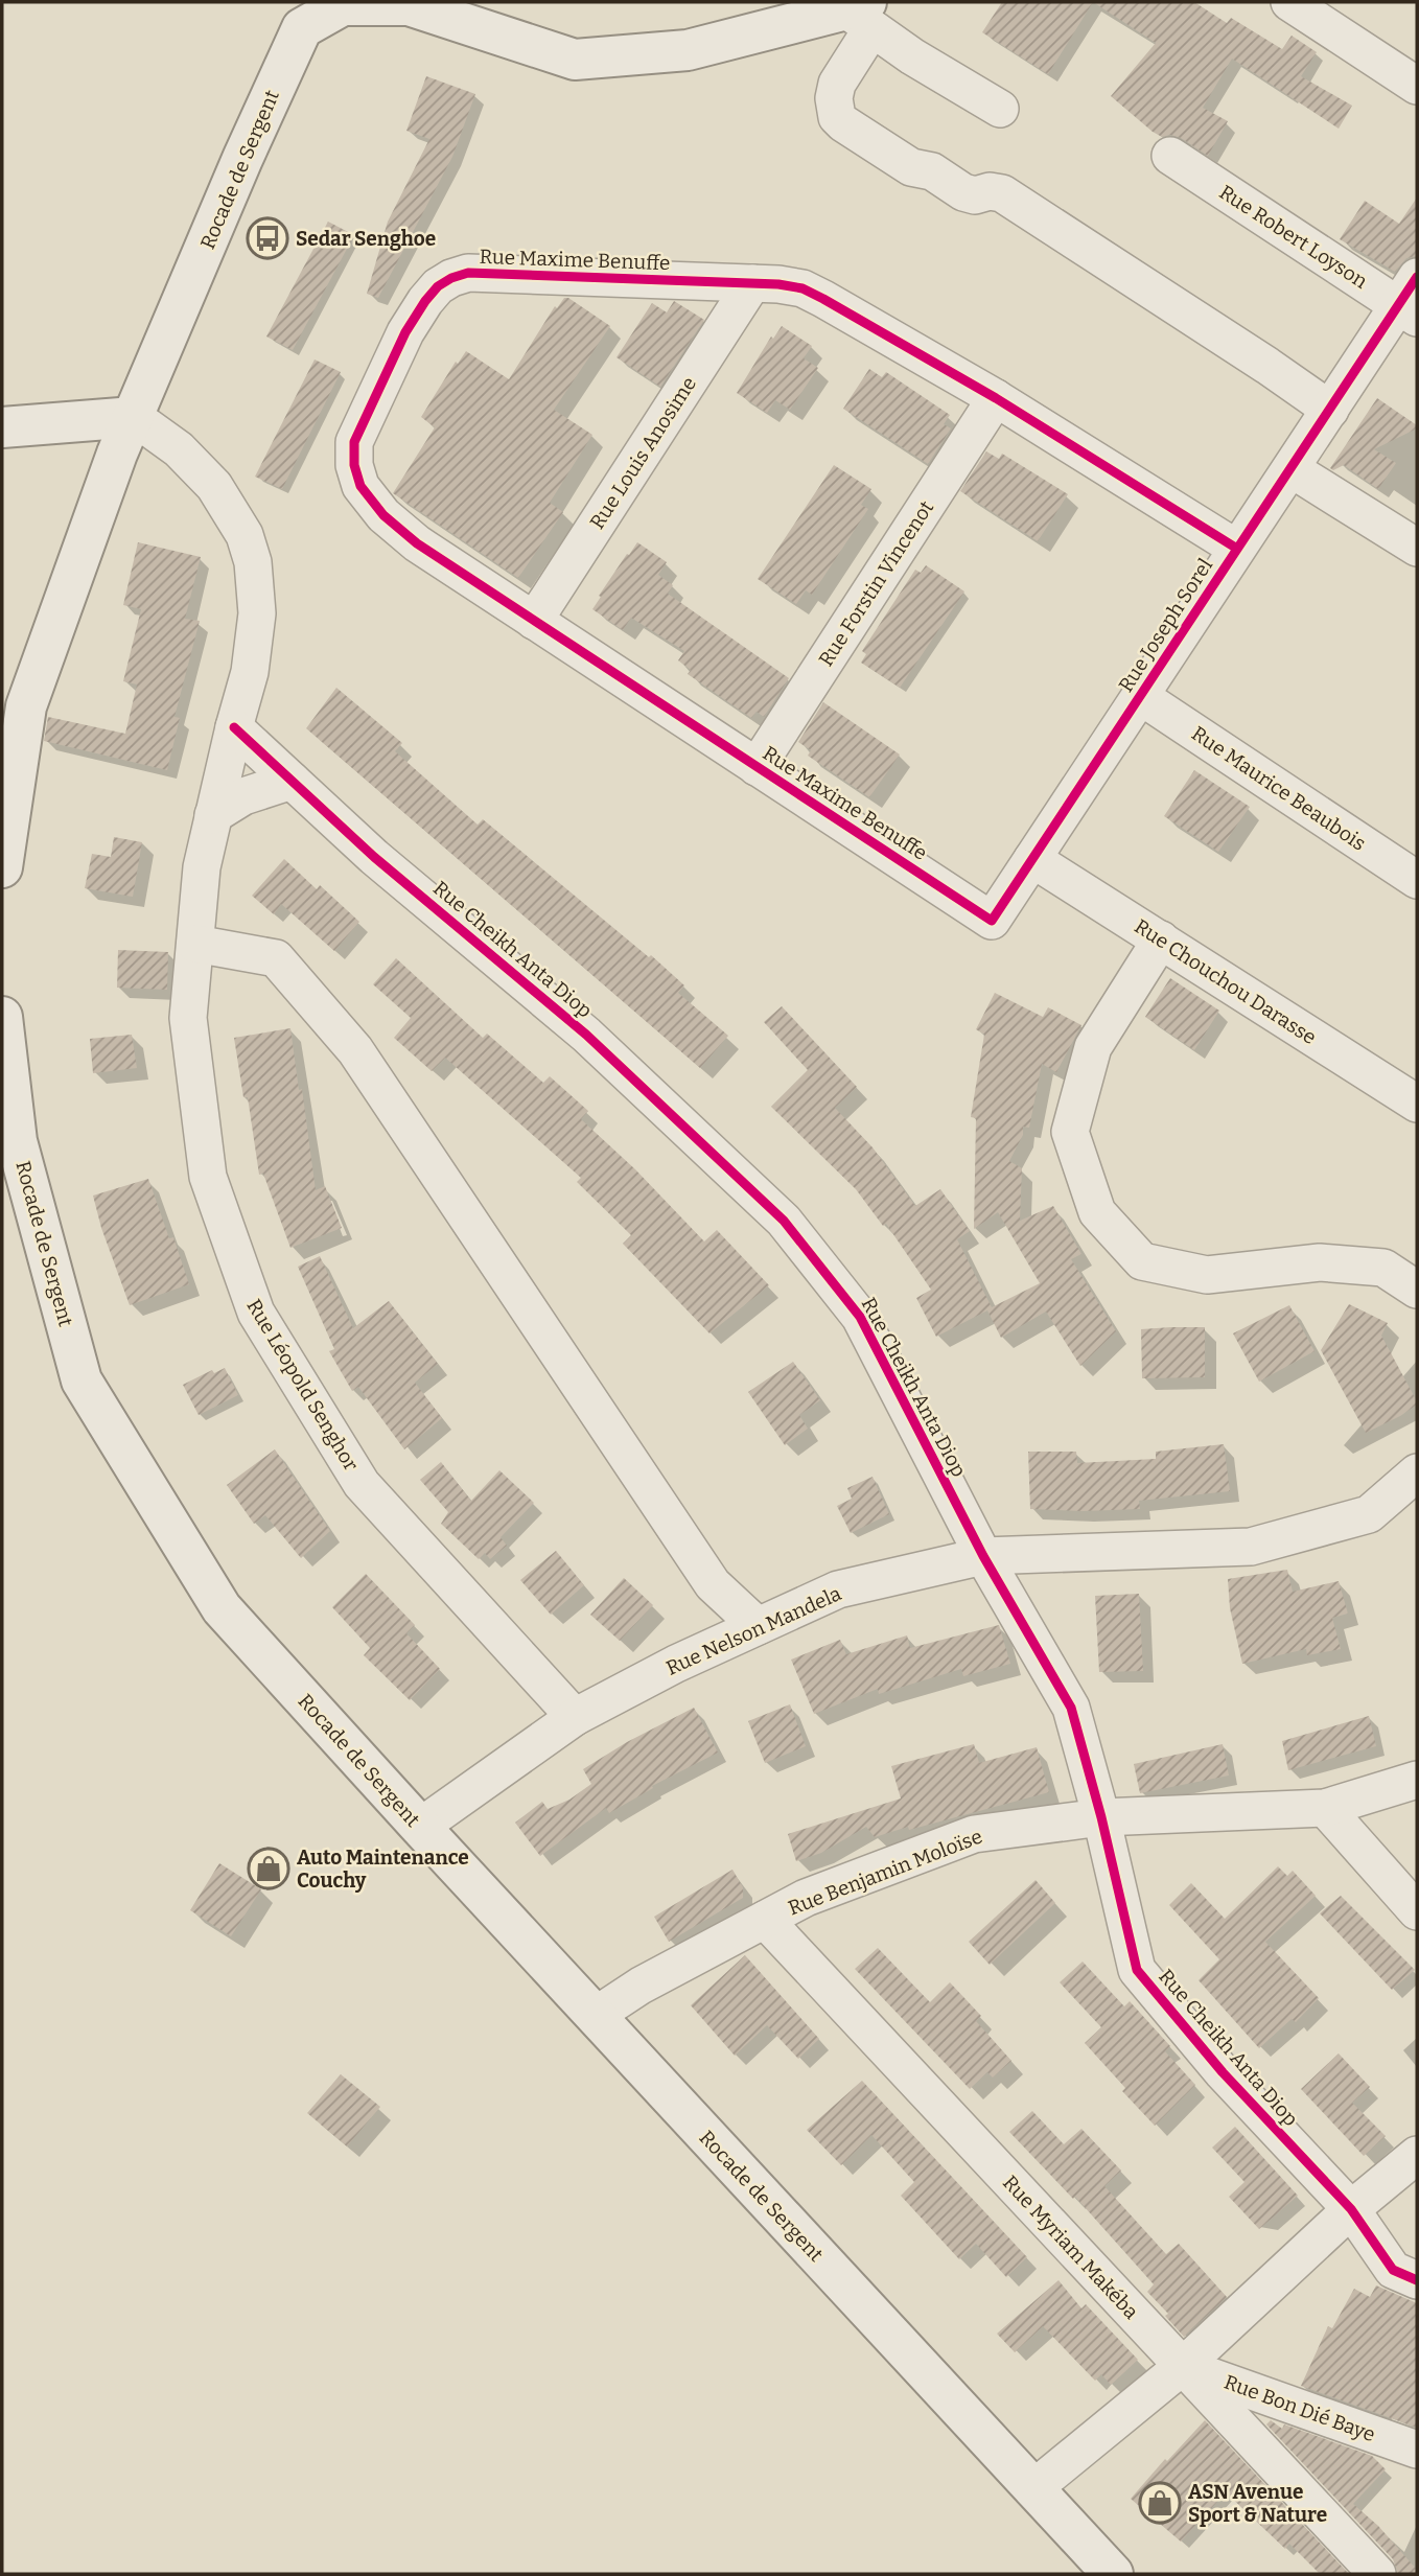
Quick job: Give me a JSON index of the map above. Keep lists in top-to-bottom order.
{
  "streets": {
    "main road": ["Rocade de Sergent"],
    "street": [
      "Rue Robert Loyson",
      "Rue Maxime Benuffe",
      "Rue Louis Anosime",
      "Rue Forstin Vincenot",
      "Rue Joseph Sorel",
      "Rue Maurice Beaubois",
      "Rue Cheikh Anta Diop",
      "Rue Chouchou Darasse",
      "Rue Léopold Senghor",
      "Rue Nelson Mandela",
      "Rue Benjamin Moloïse",
      "Rue Myriam Makéba",
      "Rue Bon Dié Baye"
    ]
  },
  "crossings": [
    ["Rocade de Sergent", "Rue Léopold Senghor"],
    ["Rocade de Sergent", "Rue Nelson Mandela"],
    ["Rocade de Sergent", "Rue Benjamin Moloïse"],
    ["Rue Robert Loyson", "Rue Joseph Sorel"],
    ["Rue Maxime Benuffe", "Rue Louis Anosime"],
    ["Rue Maxime Benuffe", "Rue Forstin Vincenot"],
    ["Rue Maxime Benuffe", "Rue Joseph Sorel"],
    ["Rue Joseph Sorel", "Rue Maurice Beaubois"],
    ["Rue Joseph Sorel", "Rue Chouchou Darasse"],
    ["Rue Cheikh Anta Diop", "Rue Léopold Senghor"],
    ["Rue Cheikh Anta Diop", "Rue Nelson Mandela"],
    ["Rue Cheikh Anta Diop", "Rue Benjamin Moloïse"],
    ["Rue Léopold Senghor", "Rue Nelson Mandela"],
    ["Rue Benjamin Moloïse", "Rue Myriam Makéba"],
    ["Rue Myriam Makéba", "Rue Bon Dié Baye"]
  ],
  "places": {
    "bus stop": ["Sedar Senghoe"],
    "shop": ["Auto Maintenance Couchy", "ASN Avenue Sport & Nature"]
  }
}
